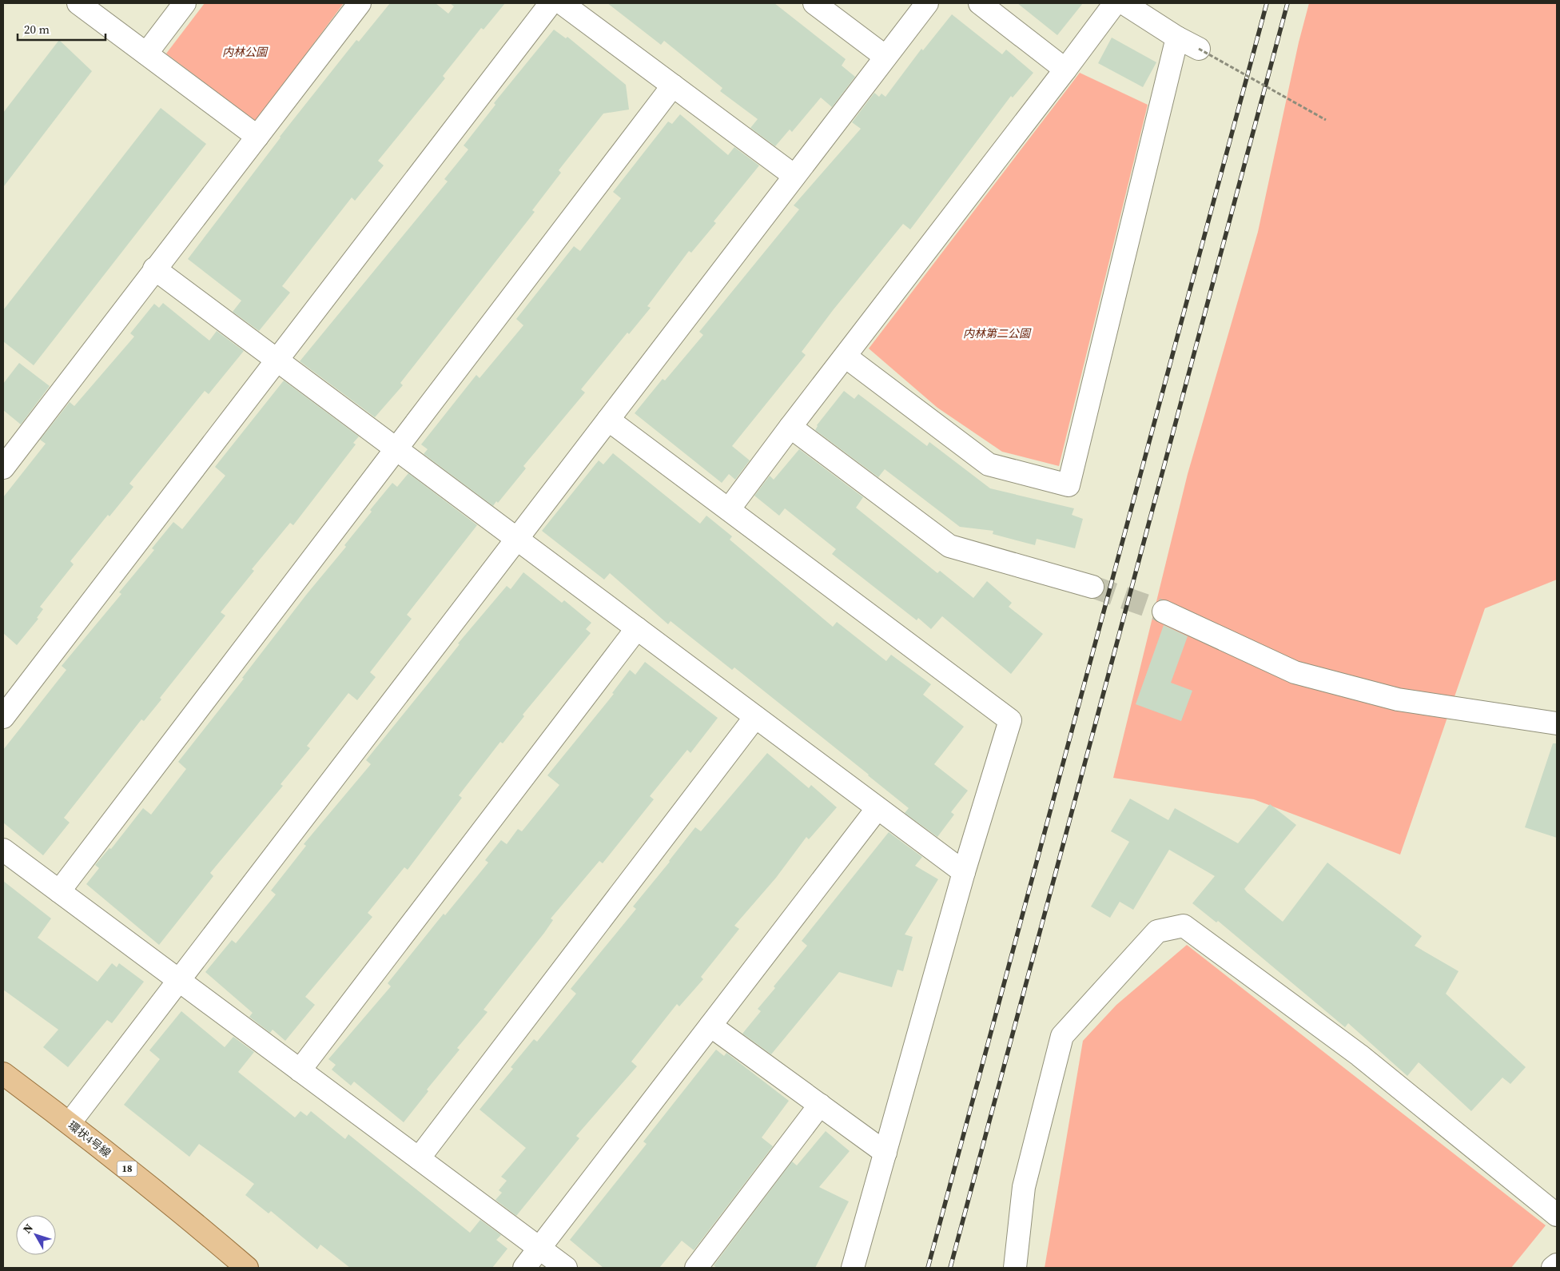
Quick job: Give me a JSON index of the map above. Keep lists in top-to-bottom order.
{
  "streets": {
    "main road": ["環状4号線", "18"]
  },
  "parks": ["内林公園", "内林第二公園"],
  "scale_bar": "20 m",
  "north": "top left"
}
